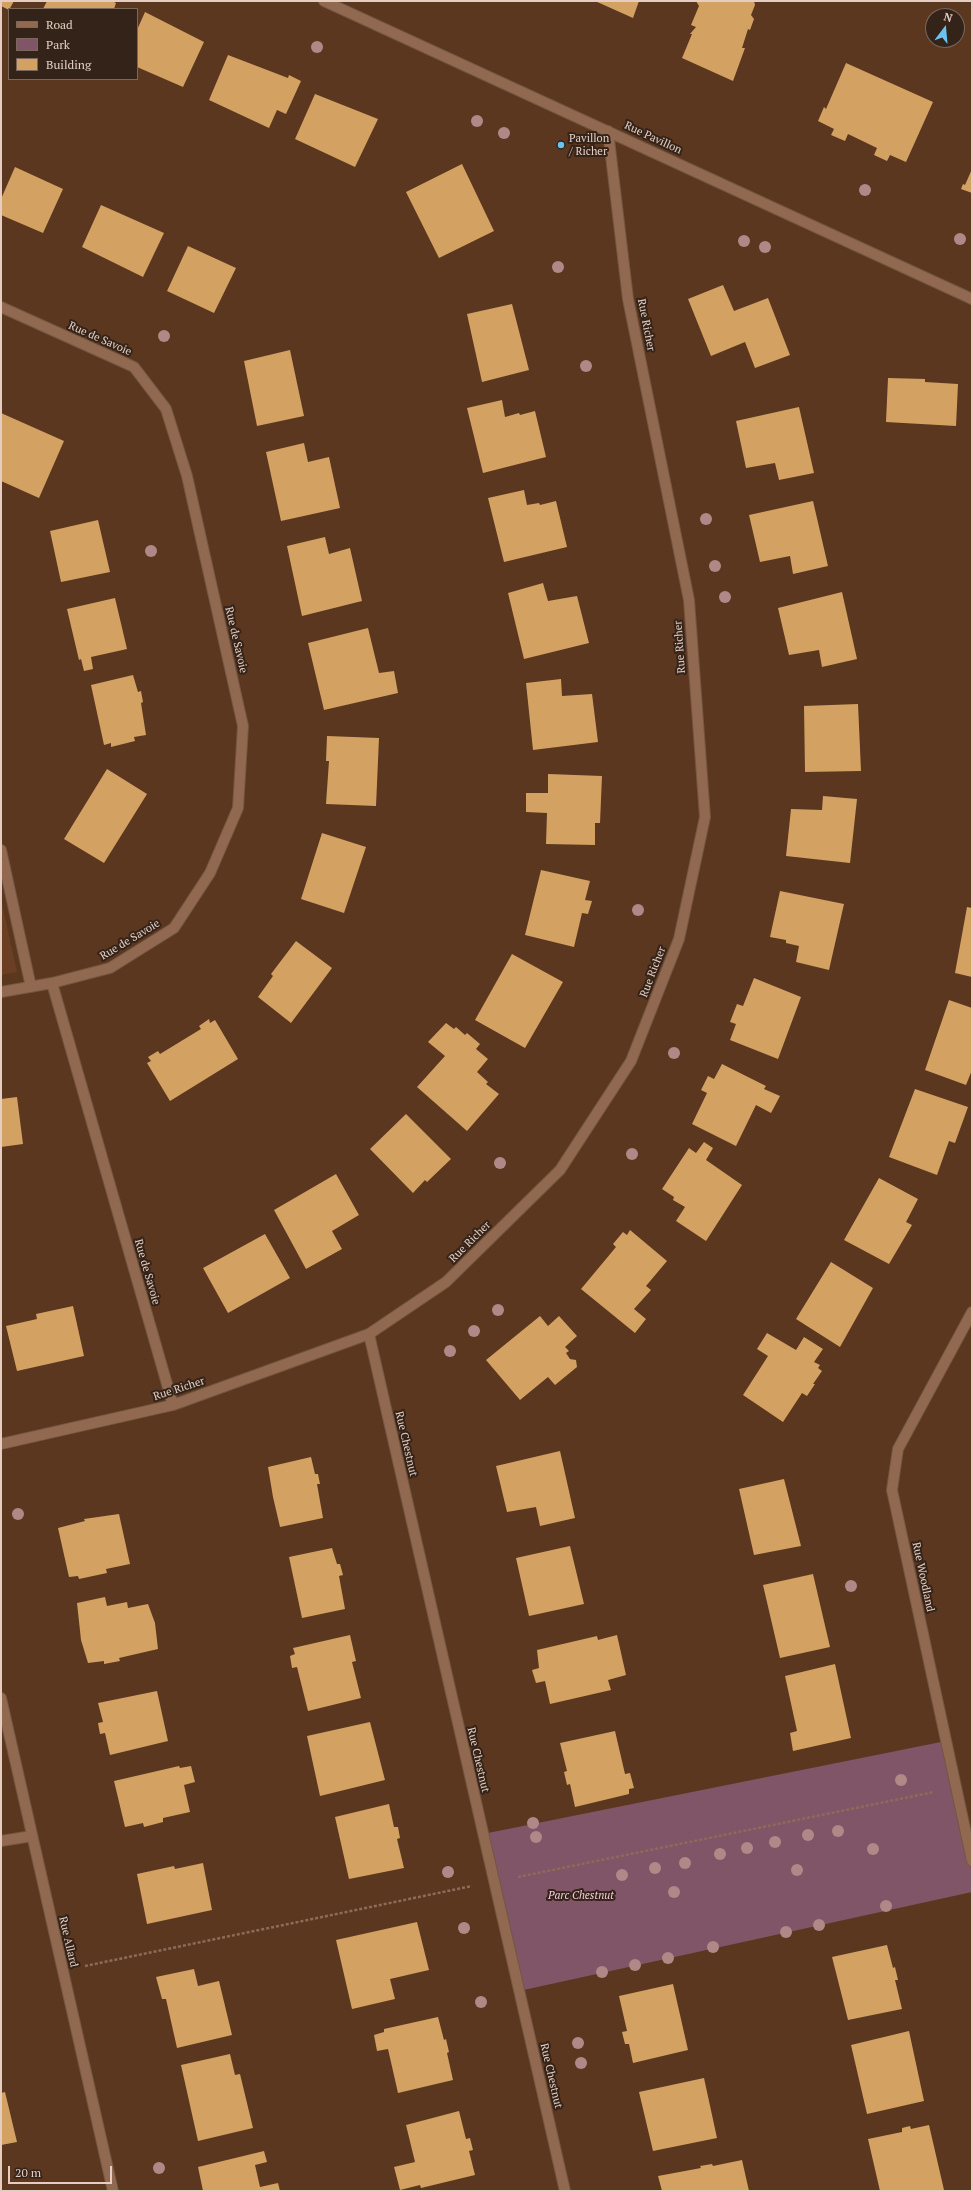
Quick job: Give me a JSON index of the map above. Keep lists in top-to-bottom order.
{
  "streets": {
    "street": [
      "Rue Pavillon",
      "Rue Richer",
      "Rue de Savoie",
      "Rue Chestnut",
      "Rue Woodland",
      "Rue Allard"
    ]
  },
  "crossings": [
    ["Rue Pavillon", "Rue Richer"],
    ["Rue Richer", "Rue de Savoie"],
    ["Rue Richer", "Rue Chestnut"]
  ],
  "parks": ["Parc Chestnut"],
  "places": ["Pavillon / Richer"],
  "legend": ["Road", "Park", "Building"],
  "scale_bar": "20 m",
  "north": "top"
}
